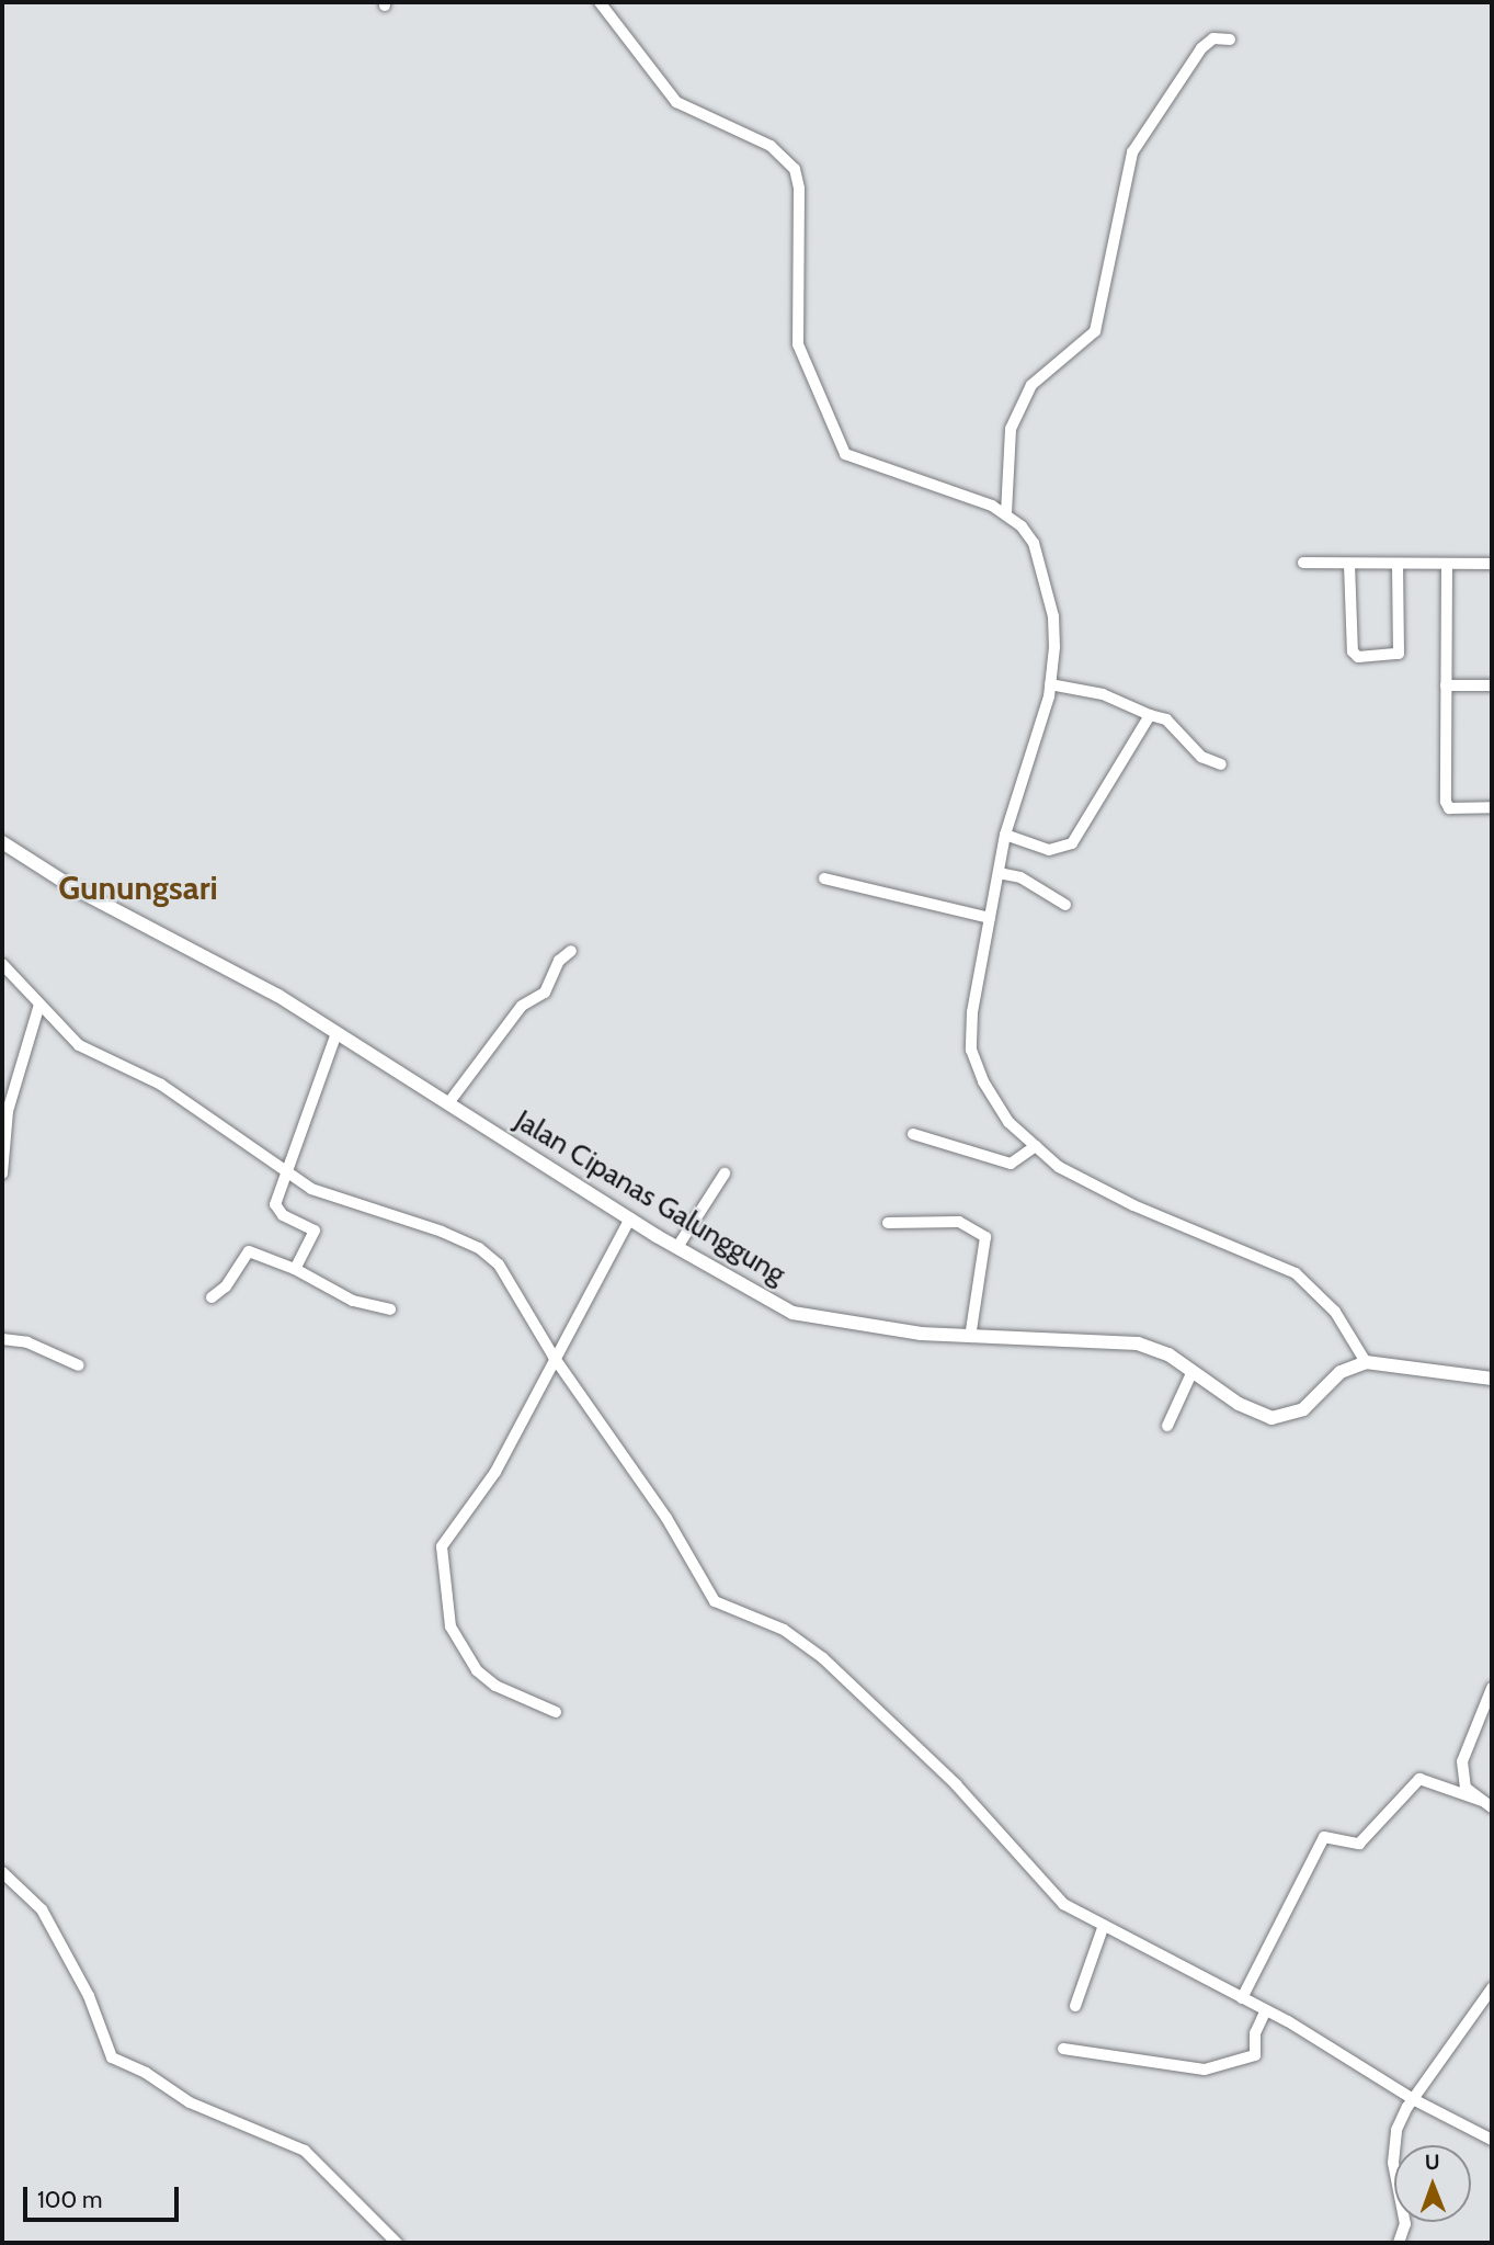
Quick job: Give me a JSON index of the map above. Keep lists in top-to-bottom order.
{
  "streets": {
    "street": ["Jalan Cipanas Galunggung"]
  },
  "districts": ["Gunungsari"],
  "scale_bar": "100 m",
  "north": "top"
}
